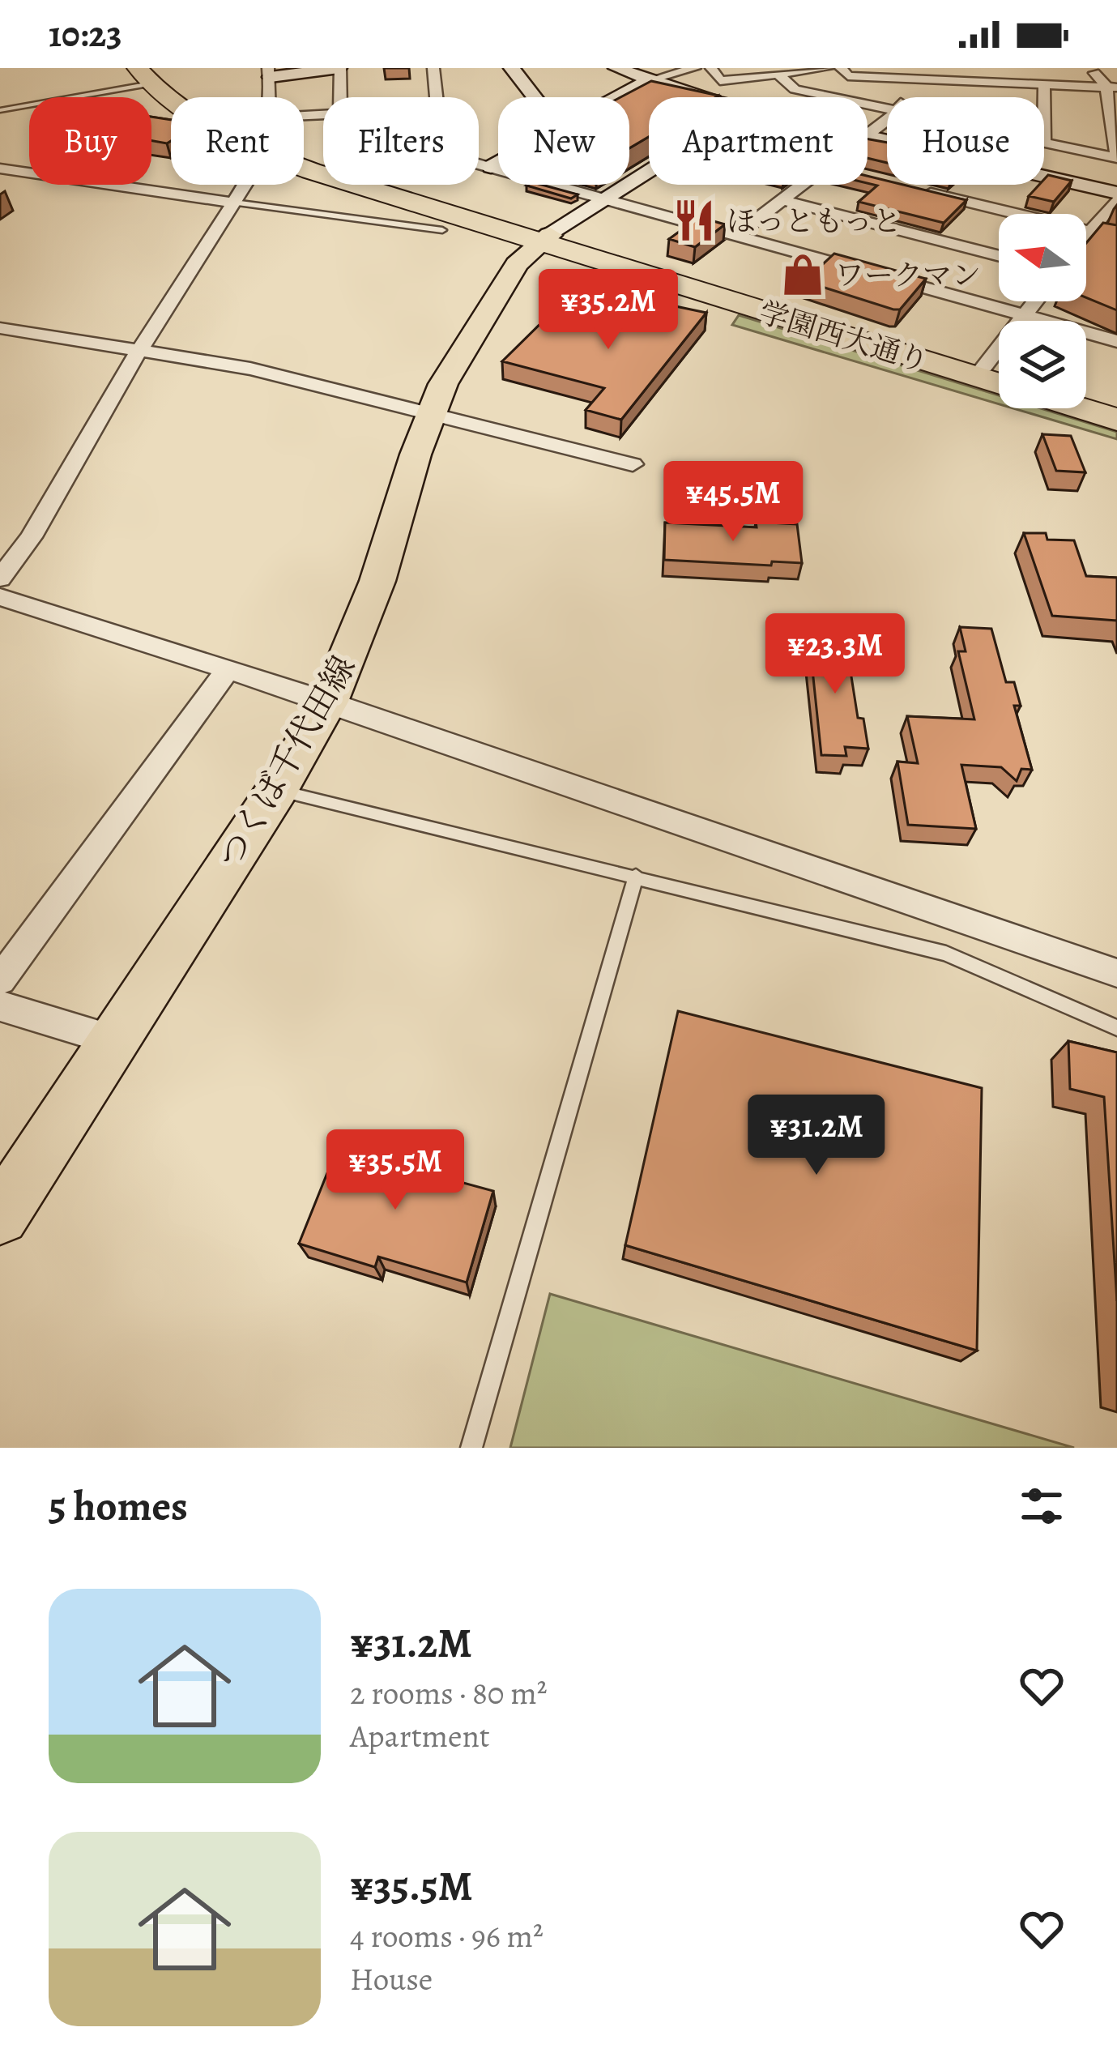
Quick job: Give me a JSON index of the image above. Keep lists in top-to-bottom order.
{
  "streets": {
    "highway": ["学園西大通り"],
    "main road": ["つくば千代田線"]
  },
  "crossings": [
    ["学園西大通り", "つくば千代田線"]
  ],
  "places": {
    "restaurant": ["ほっともっと"],
    "shop": ["ワークマン"]
  },
  "north": "left",
  "page": {
    "status": "10:23",
    "chip": [
      "Buy",
      "Rent",
      "Filters",
      "New",
      "Apartment",
      "House"
    ],
    "price": [
      "¥35.2M",
      "¥45.5M",
      "¥23.3M",
      "¥31.2M",
      "¥35.5M"
    ],
    "heading": "5 homes",
    "list": [
      {
        "name": "¥31.2M",
        "note": "2 rooms · 80 m² · Apartment"
      },
      {
        "name": "¥35.5M",
        "note": "4 rooms · 96 m² · House"
      }
    ]
  }
}
